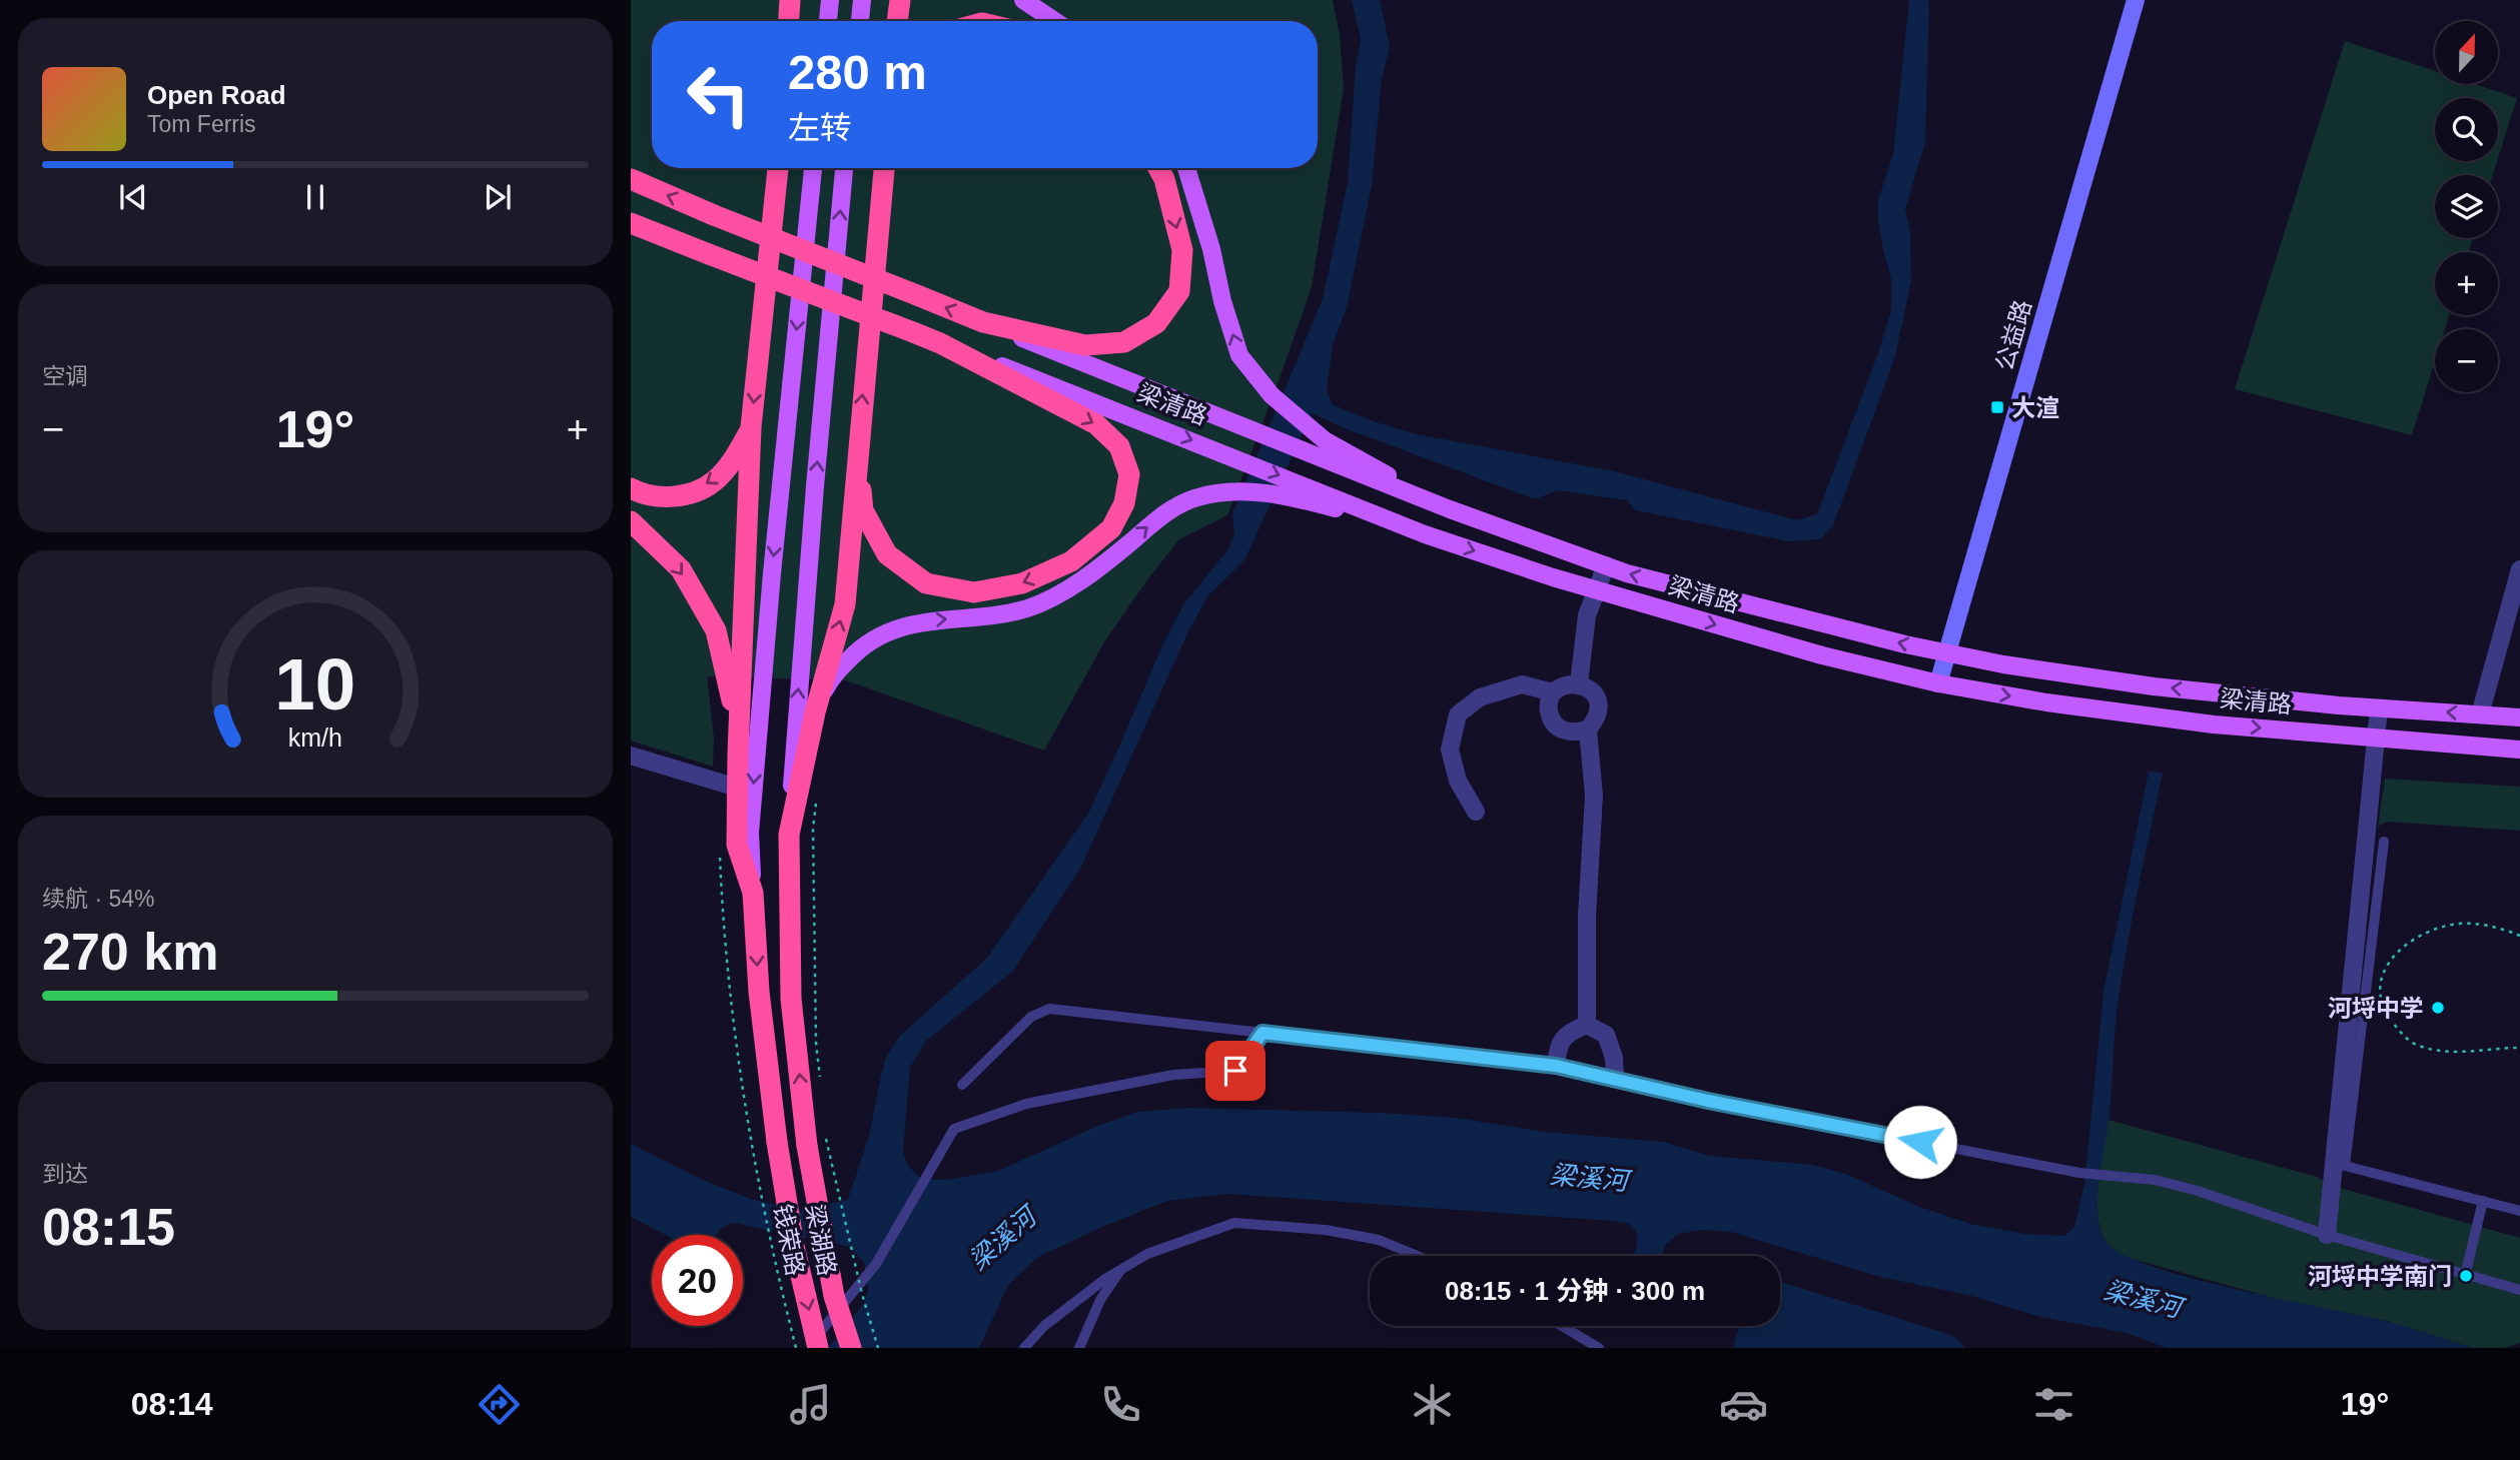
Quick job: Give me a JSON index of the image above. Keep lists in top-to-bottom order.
{
  "streets": {
    "highway": ["梁清路", "梁湖路"],
    "street": ["公益路"],
    "path": ["钱荣路"]
  },
  "crossings": [
    ["公益路", "梁清路"]
  ],
  "water": ["梁溪河"],
  "places": {
    "transit": ["大渲"],
    "other": ["河埒中学", "河埒中学南门"]
  },
  "north": "top",
  "page": {
    "map_buttons": ["+", "−"],
    "turn": ["280 m", "左转"],
    "song": ["Open Road", "Tom Ferris"],
    "tile": [
      "空调",
      ["续航 · 54%", "270 km"],
      ["到达", "08:15"]
    ],
    "heat": ["−", "19°", "+"],
    "limit": "20",
    "trip": "08:15 · 1 分钟 · 300 m",
    "tabs": ["08:14", "19°"],
    "gauge": ["10", "km/h"]
  }
}
